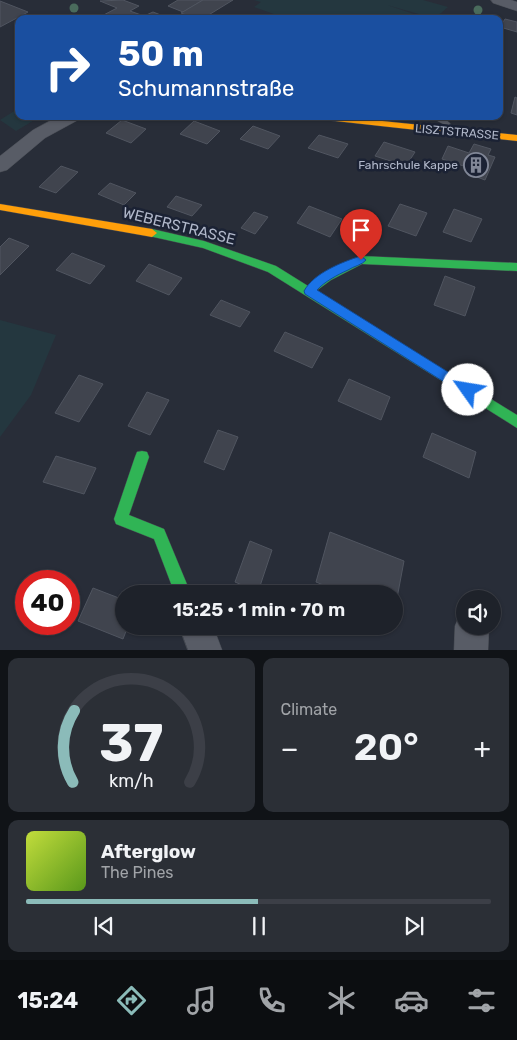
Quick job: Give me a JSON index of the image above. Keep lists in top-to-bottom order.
{
  "streets": {
    "street": ["LISZTSTRASSE", "WEBERSTRASSE"]
  },
  "places": {
    "building": ["Fahrschule Kappe"]
  },
  "page": {
    "turn": ["50 m", "Schumannstraße"],
    "limit": "40",
    "trip": "15:25 · 1 min · 70 m",
    "tile": "Climate",
    "heat": ["−", "20°", "+"],
    "song": ["Afterglow", "The Pines"],
    "tabs": "15:24",
    "gauge": ["37", "km/h"]
  }
}
